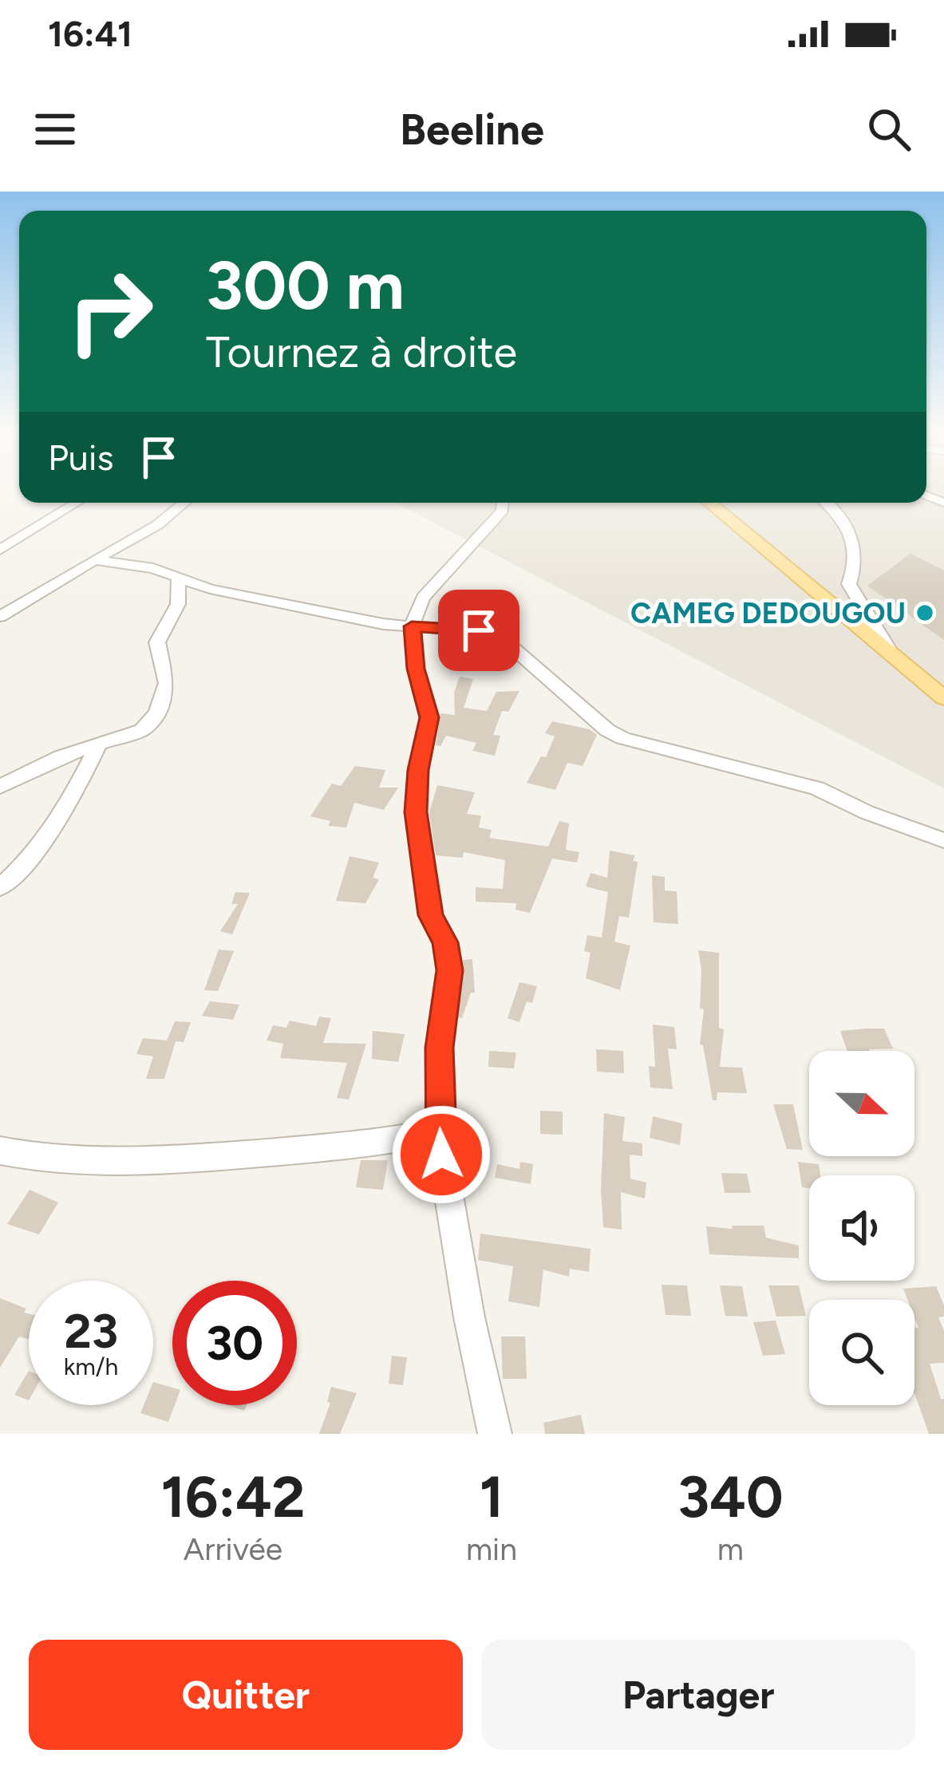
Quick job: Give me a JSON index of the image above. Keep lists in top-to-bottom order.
{
  "places": ["CAMEG DEDOUGOU"],
  "north": "right",
  "page": {
    "status": "16:41",
    "header": "Beeline",
    "turn": ["300 m", "Tournez à droite"],
    "then": "Puis",
    "speed": "23 km/h",
    "limit": "30",
    "eta": [
      "16:42",
      "Arrivée",
      "1",
      "min",
      "340",
      "m"
    ],
    "buttons": ["Quitter", "Partager"]
  }
}
